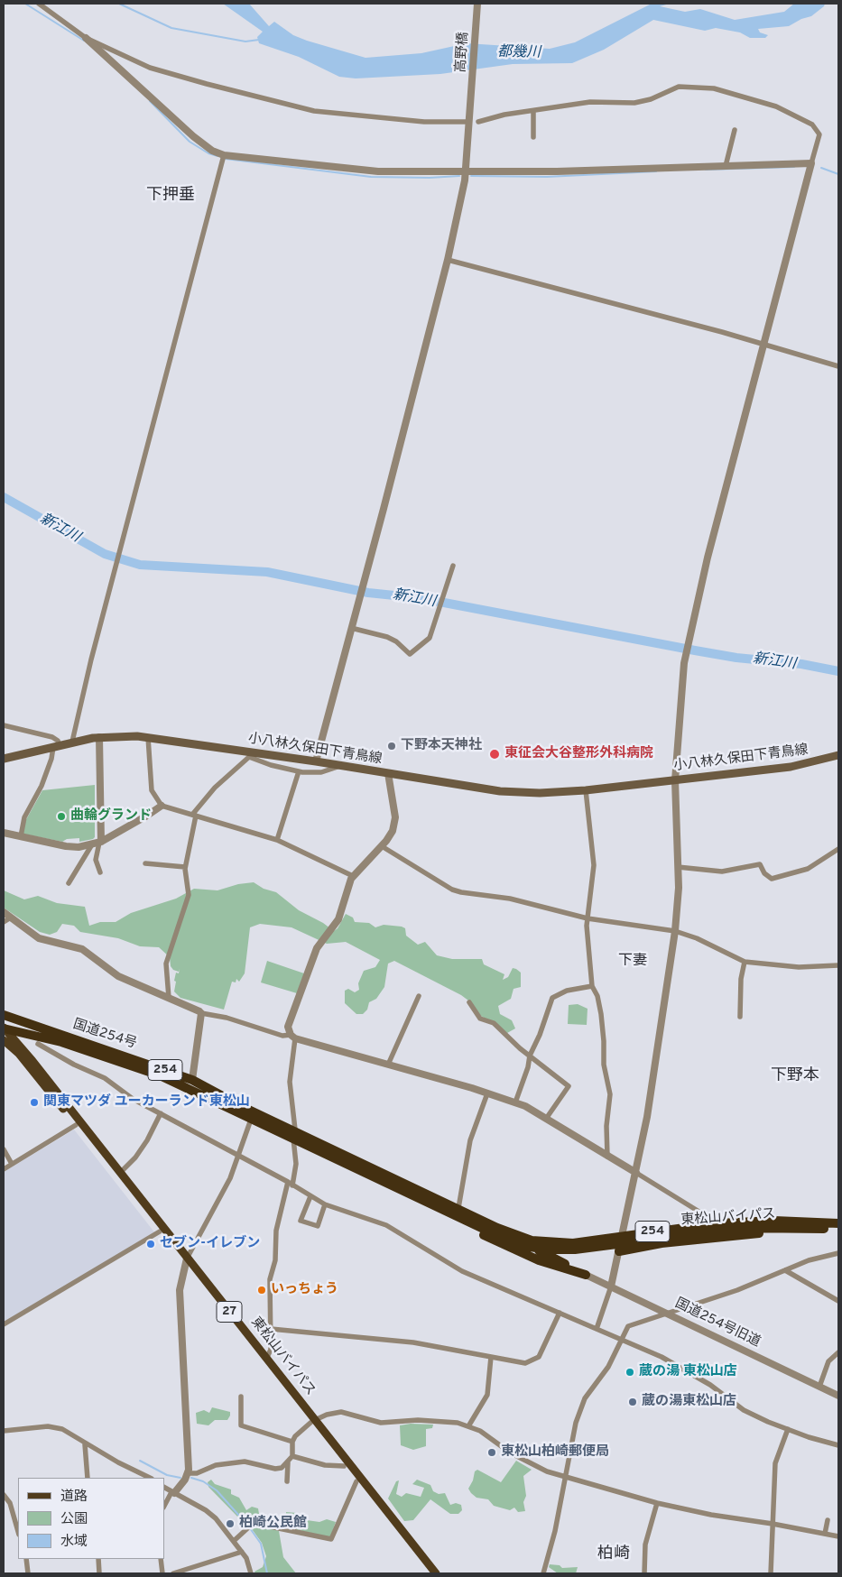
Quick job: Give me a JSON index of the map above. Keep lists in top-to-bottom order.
{
  "streets": {
    "highway": ["国道254号", "254", "東松山バイパス"],
    "main road": ["小八林久保田下青鳥線", "27"],
    "street": ["高野橋", "国道254号旧道"]
  },
  "crossings": [
    ["高野橋", "小八林久保田下青鳥線"],
    ["国道254号", "東松山バイパス"],
    ["国道254号", "27"],
    ["東松山バイパス", "27"]
  ],
  "districts": [
    "下押垂",
    "下妻",
    "下野本",
    "柏崎"
  ],
  "water": ["都幾川", "新江川"],
  "places": [
    "下野本天神社",
    "東征会大谷整形外科病院",
    "曲輪グランド",
    "関東マツダ ユーカーランド東松山",
    "セブン-イレブン",
    "いっちょう",
    "蔵の湯 東松山店",
    "蔵の湯東松山店",
    "東松山柏崎郵便局",
    "柏崎公民館"
  ],
  "legend": ["道路", "公園", "水域"]
}
